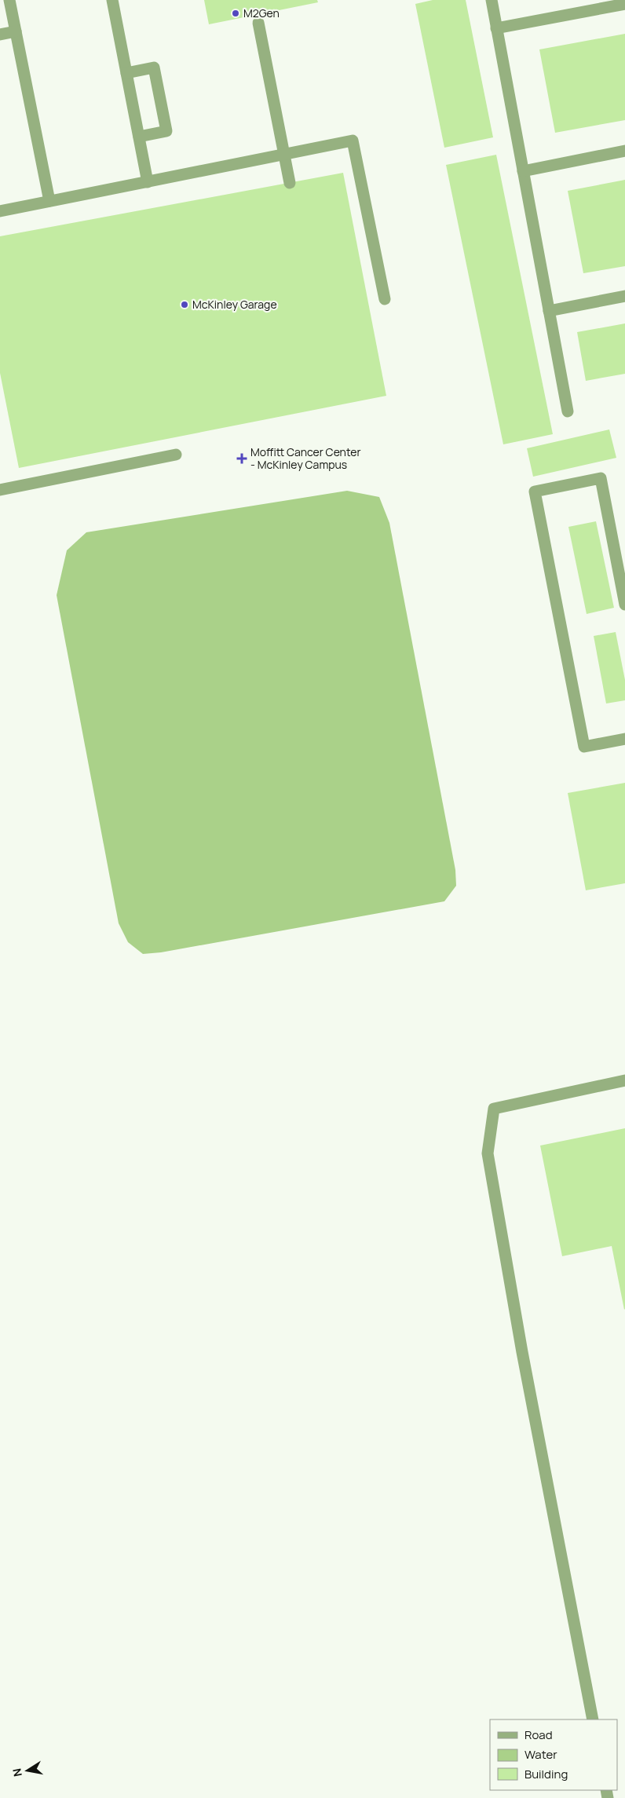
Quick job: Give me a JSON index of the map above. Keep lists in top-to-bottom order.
{
  "places": {
    "other": ["M2Gen", "McKinley Garage"],
    "health": ["Moffitt Cancer Center - McKinley Campus"]
  },
  "legend": ["Road", "Water", "Building"],
  "north": "left"
}
